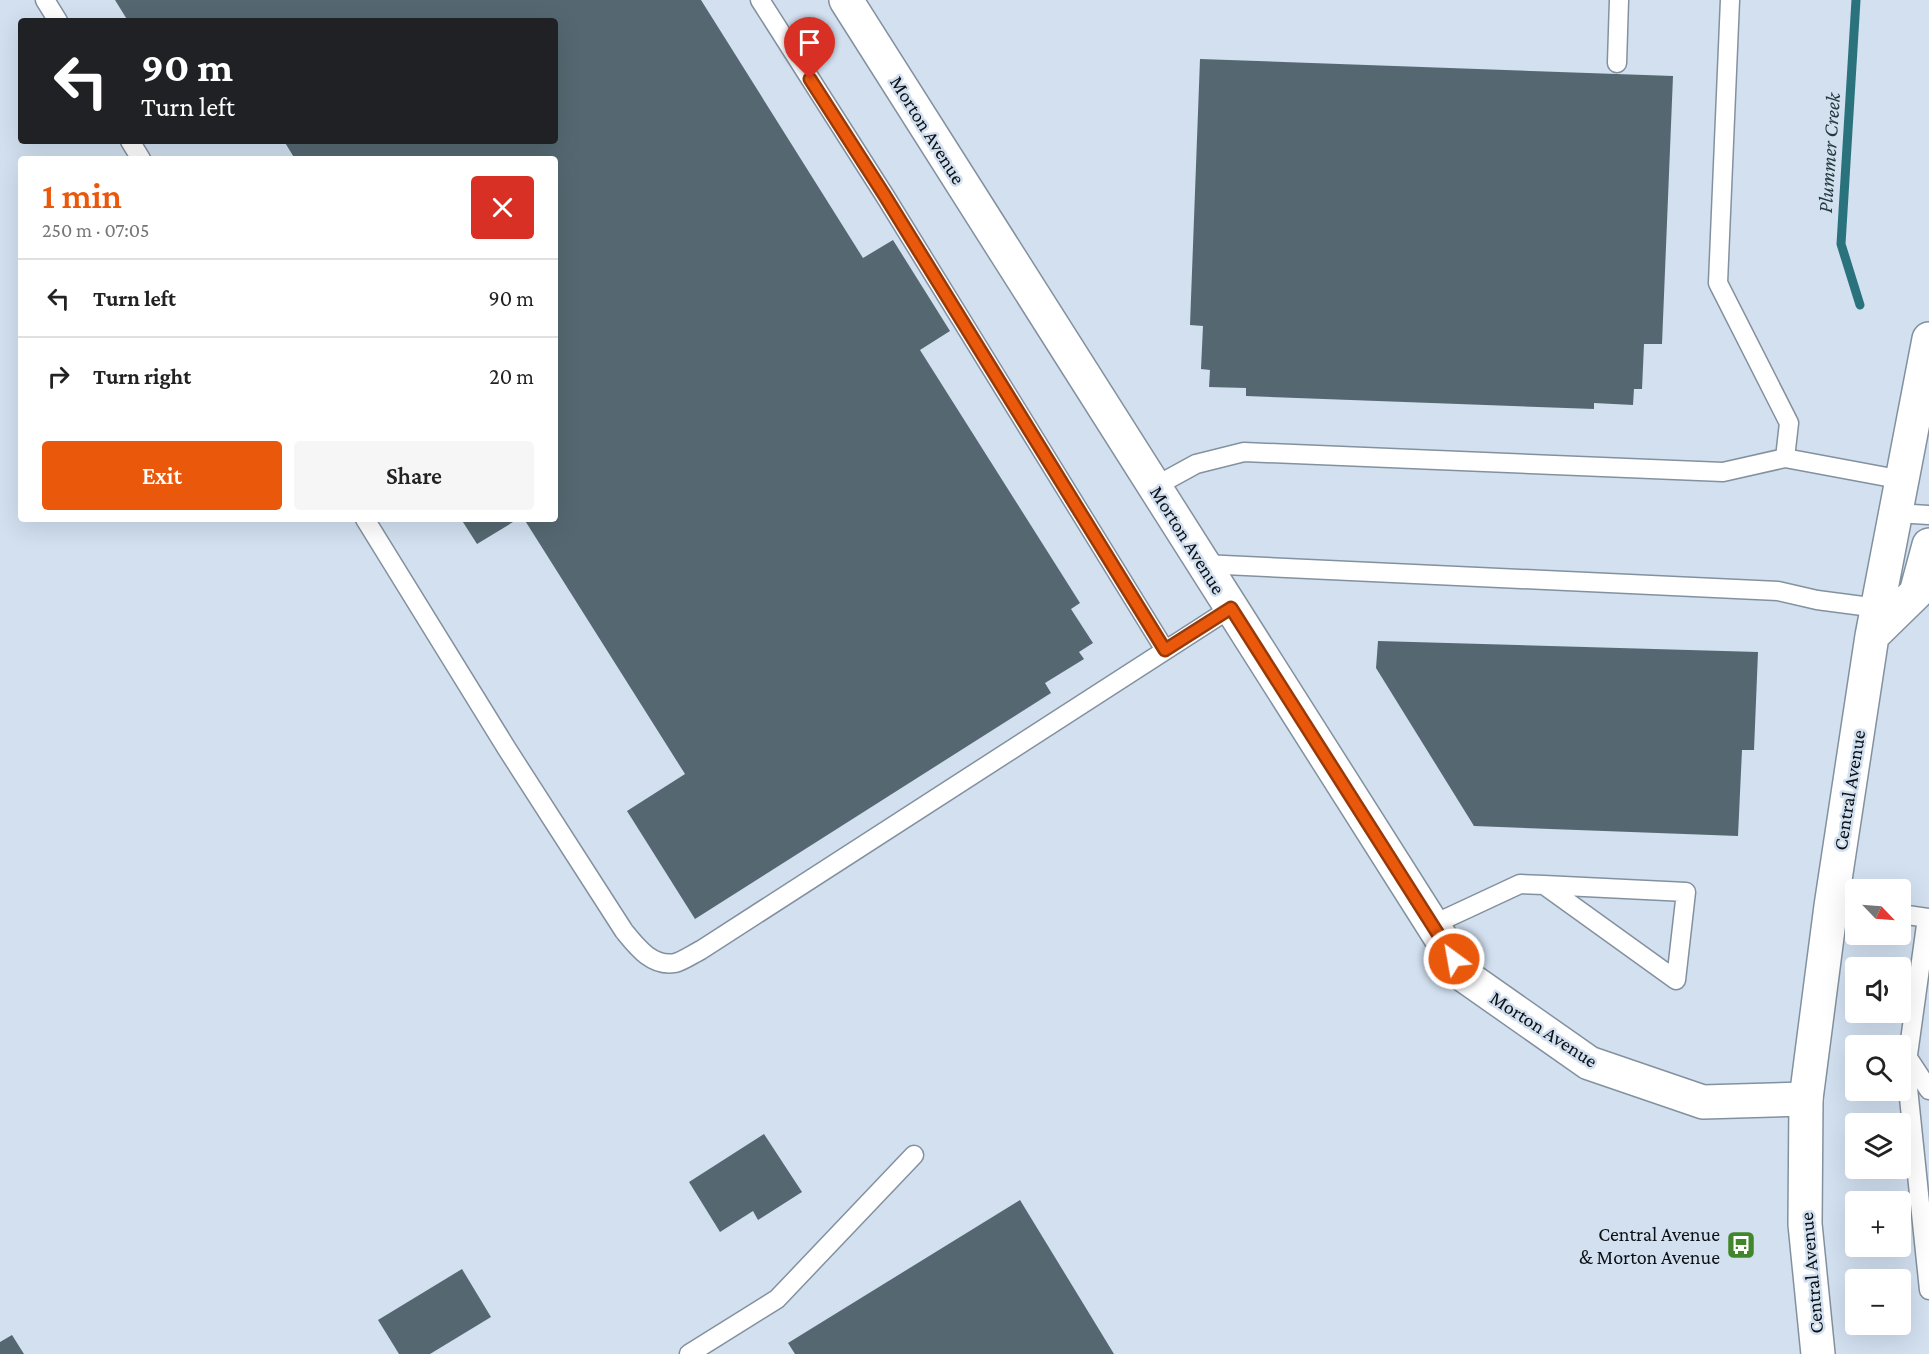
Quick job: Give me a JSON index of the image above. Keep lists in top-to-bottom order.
{
  "streets": {
    "street": ["Morton Avenue", "Central Avenue"]
  },
  "crossings": [
    ["Morton Avenue", "Central Avenue"]
  ],
  "water": ["Plummer Creek"],
  "places": {
    "bus stop": ["Central Avenue & Morton Avenue"]
  },
  "north": "bottom right",
  "page": {
    "turn": ["90 m", "Turn left"],
    "heading": ["1 min", "250 m · 07:05"],
    "list": [
      {
        "name": "Turn left",
        "value": "90 m"
      },
      {
        "name": "Turn right",
        "value": "20 m"
      }
    ],
    "buttons": ["Exit", "Share"],
    "map_buttons": ["+", "−"]
  }
}
